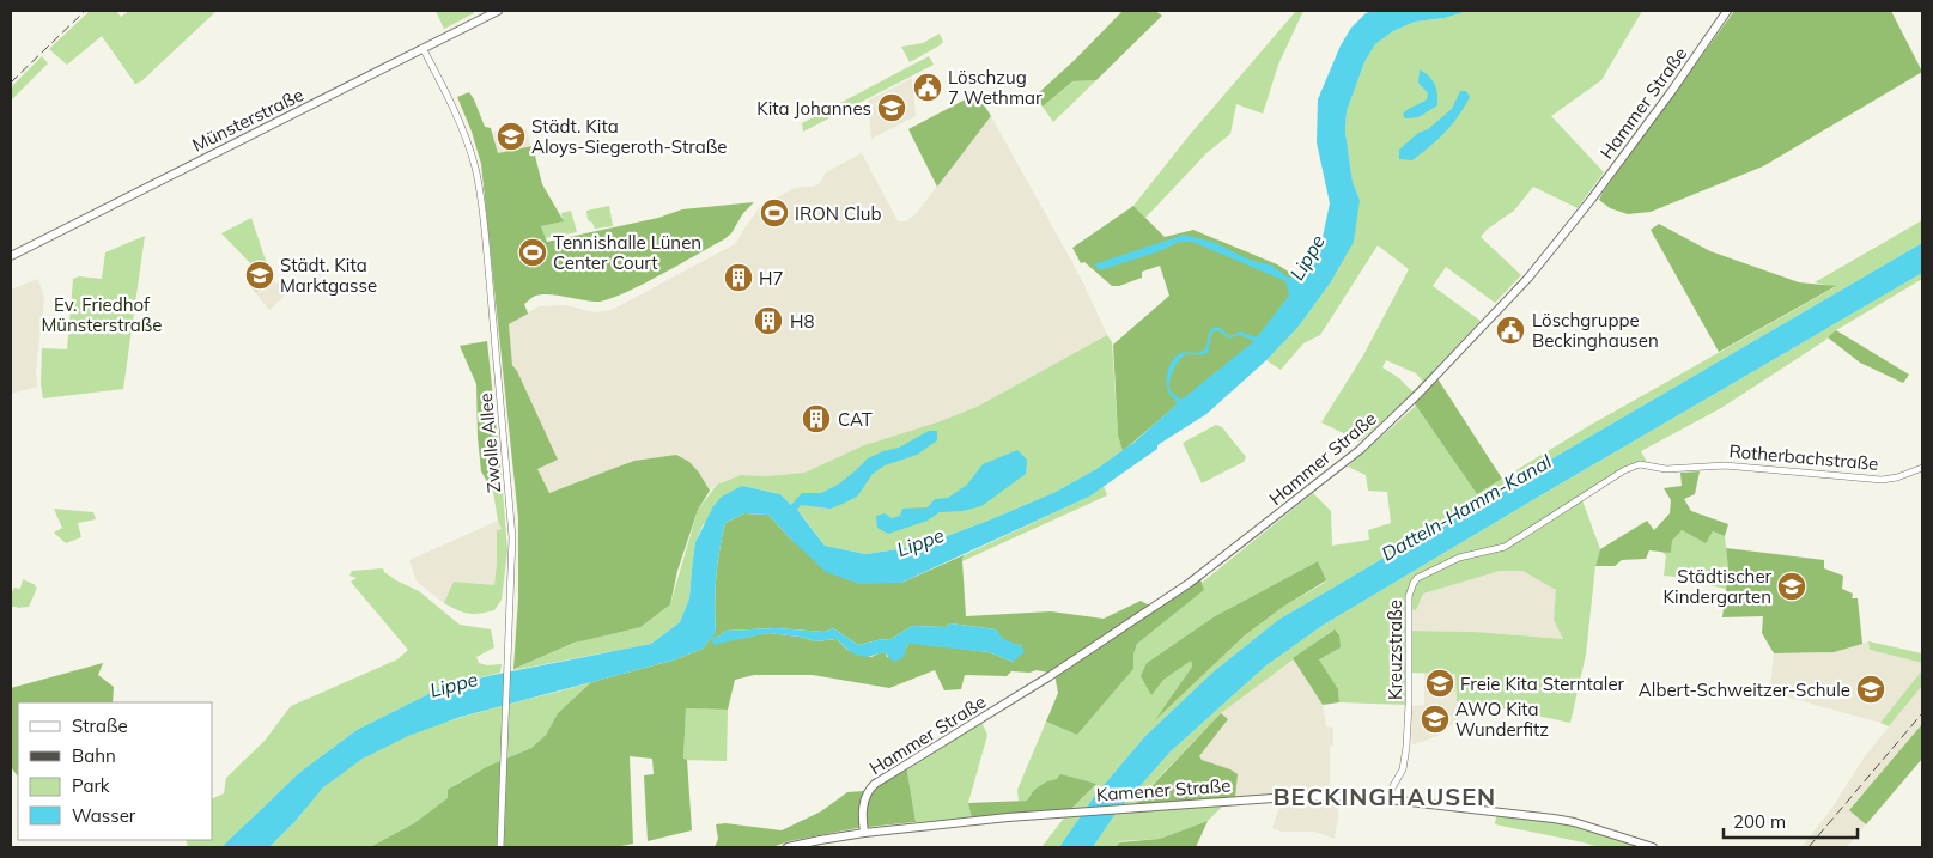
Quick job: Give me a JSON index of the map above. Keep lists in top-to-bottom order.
{
  "streets": {
    "main road": ["Hammer Straße", "Münsterstraße", "Kamener Straße"],
    "street": ["Zwolle Allee", "Rotherbachstraße", "Kreuzstraße"]
  },
  "crossings": [
    ["Hammer Straße", "Kamener Straße"],
    ["Münsterstraße", "Zwolle Allee"],
    ["Rotherbachstraße", "Kreuzstraße"],
    ["Kreuzstraße", "Kamener Straße"]
  ],
  "districts": ["BECKINGHAUSEN"],
  "water": ["Lippe", "Datteln-Hamm-Kanal"],
  "parks": ["Ev. Friedhof Münsterstraße"],
  "places": {
    "public building": ["Löschzug 7 Wethmar", "Löschgruppe Beckinghausen"],
    "school or university": [
      "Kita Johannes",
      "Städt. Kita Aloys-Siegeroth-Straße",
      "Städt. Kita Marktgasse",
      "Städtischer Kindergarten",
      "Freie Kita Sterntaler",
      "Albert-Schweitzer-Schule",
      "AWO Kita Wunderfitz"
    ],
    "sports": ["IRON Club", "Tennishalle Lünen Center Court"],
    "building": ["H7", "H8", "CAT"]
  },
  "legend": [
    "Straße",
    "Bahn",
    "Park",
    "Wasser"
  ],
  "scale_bar": "200 m"
}
